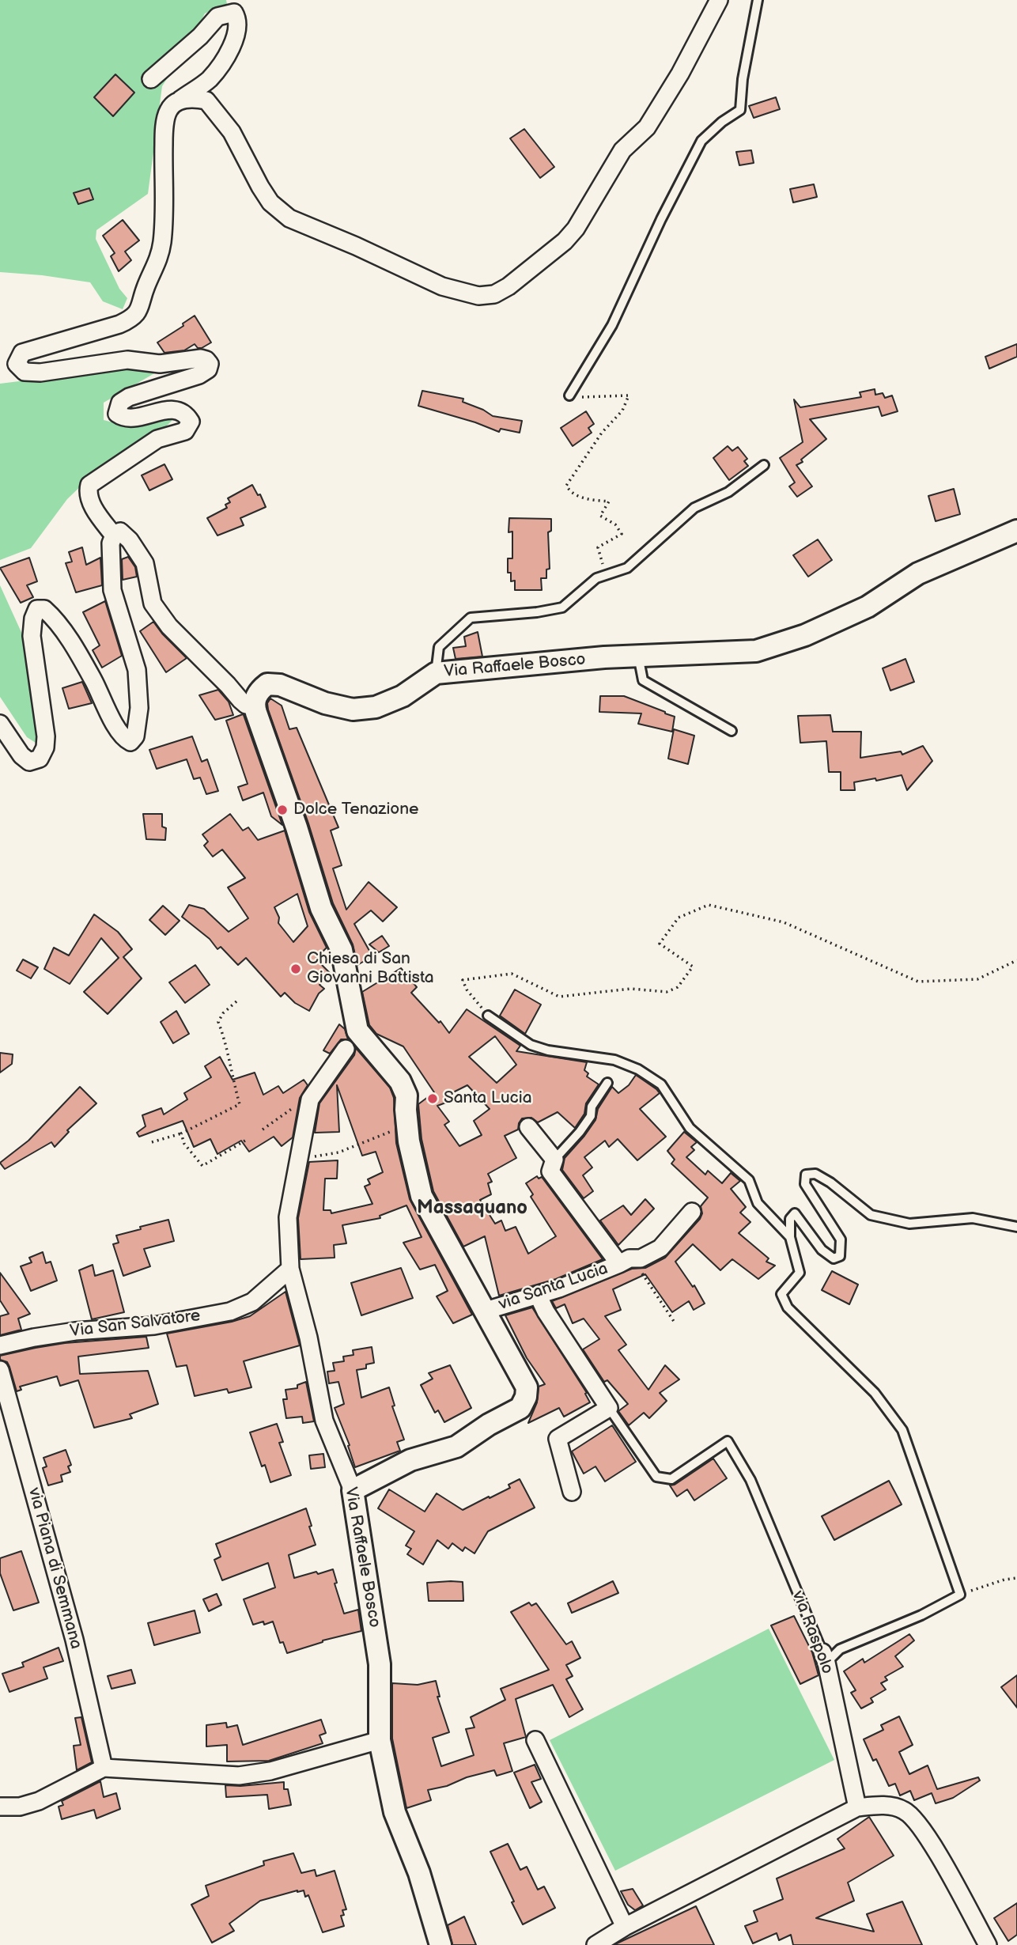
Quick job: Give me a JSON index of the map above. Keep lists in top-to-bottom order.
{
  "streets": {
    "street": [
      "Via Raffaele Bosco",
      "via Santa Lucia",
      "Via San Salvatore",
      "via Piana di Semmana",
      "via Raspolo"
    ]
  },
  "crossings": [
    ["Via Raffaele Bosco", "Via San Salvatore"],
    ["via Santa Lucia", "via Raspolo"]
  ],
  "districts": ["Massaquano"],
  "places": ["Dolce Tenazione", "Chiesa di San Giovanni Battista", "Santa Lucia"]
}
